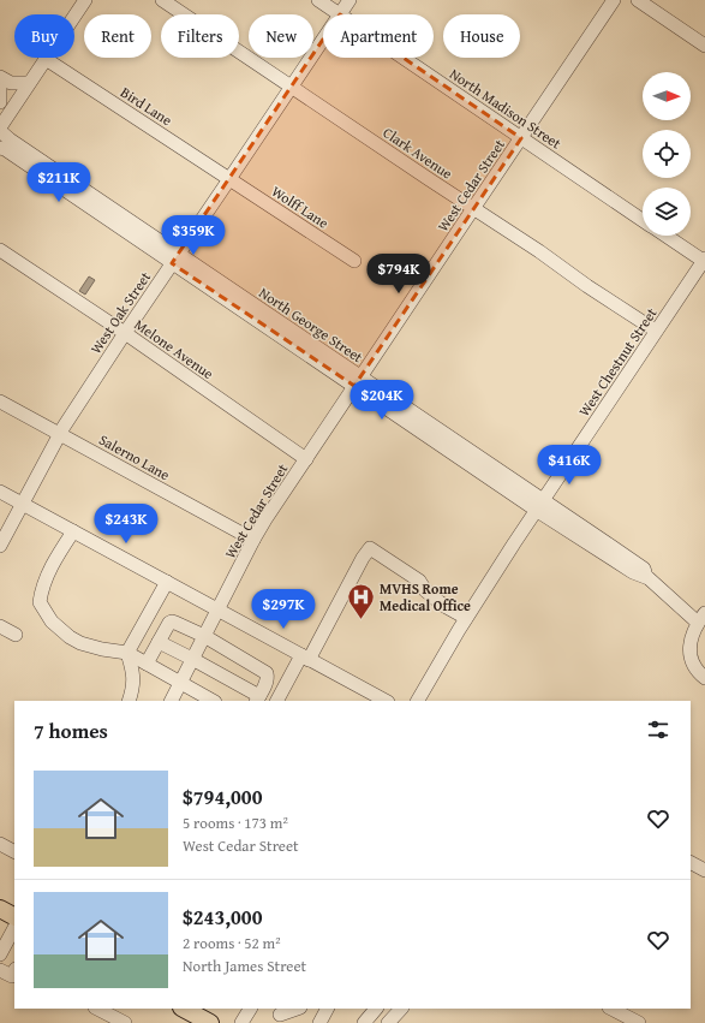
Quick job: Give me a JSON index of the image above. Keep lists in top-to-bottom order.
{
  "streets": {
    "street": [
      "Bird Lane",
      "North Madison Street",
      "Clark Avenue",
      "West Cedar Street",
      "Wolff Lane",
      "West Oak Street",
      "North George Street",
      "Melone Avenue",
      "West Chestnut Street",
      "Salerno Lane"
    ]
  },
  "crossings": [
    ["Bird Lane", "Wolff Lane"],
    ["Bird Lane", "West Oak Street"],
    ["North Madison Street", "West Cedar Street"],
    ["North Madison Street", "West Oak Street"],
    ["North Madison Street", "West Chestnut Street"],
    ["Clark Avenue", "West Cedar Street"],
    ["Clark Avenue", "West Oak Street"],
    ["Clark Avenue", "West Chestnut Street"],
    ["West Cedar Street", "North George Street"],
    ["West Cedar Street", "Melone Avenue"],
    ["West Cedar Street", "Salerno Lane"],
    ["Wolff Lane", "West Oak Street"],
    ["West Oak Street", "North George Street"],
    ["West Oak Street", "Melone Avenue"],
    ["West Oak Street", "Salerno Lane"],
    ["North George Street", "West Chestnut Street"]
  ],
  "places": {
    "hospital": ["MVHS Rome Medical Office"]
  },
  "north": "right",
  "page": {
    "chip": [
      "Buy",
      "Rent",
      "Filters",
      "New",
      "Apartment",
      "House"
    ],
    "price": [
      "$211K",
      "$359K",
      "$794K",
      "$204K",
      "$416K",
      "$243K",
      "$297K"
    ],
    "heading": "7 homes",
    "list": [
      {
        "name": "$794,000",
        "note": "5 rooms · 173 m² · West Cedar Street"
      },
      {
        "name": "$243,000",
        "note": "2 rooms · 52 m² · North James Street"
      }
    ]
  }
}
